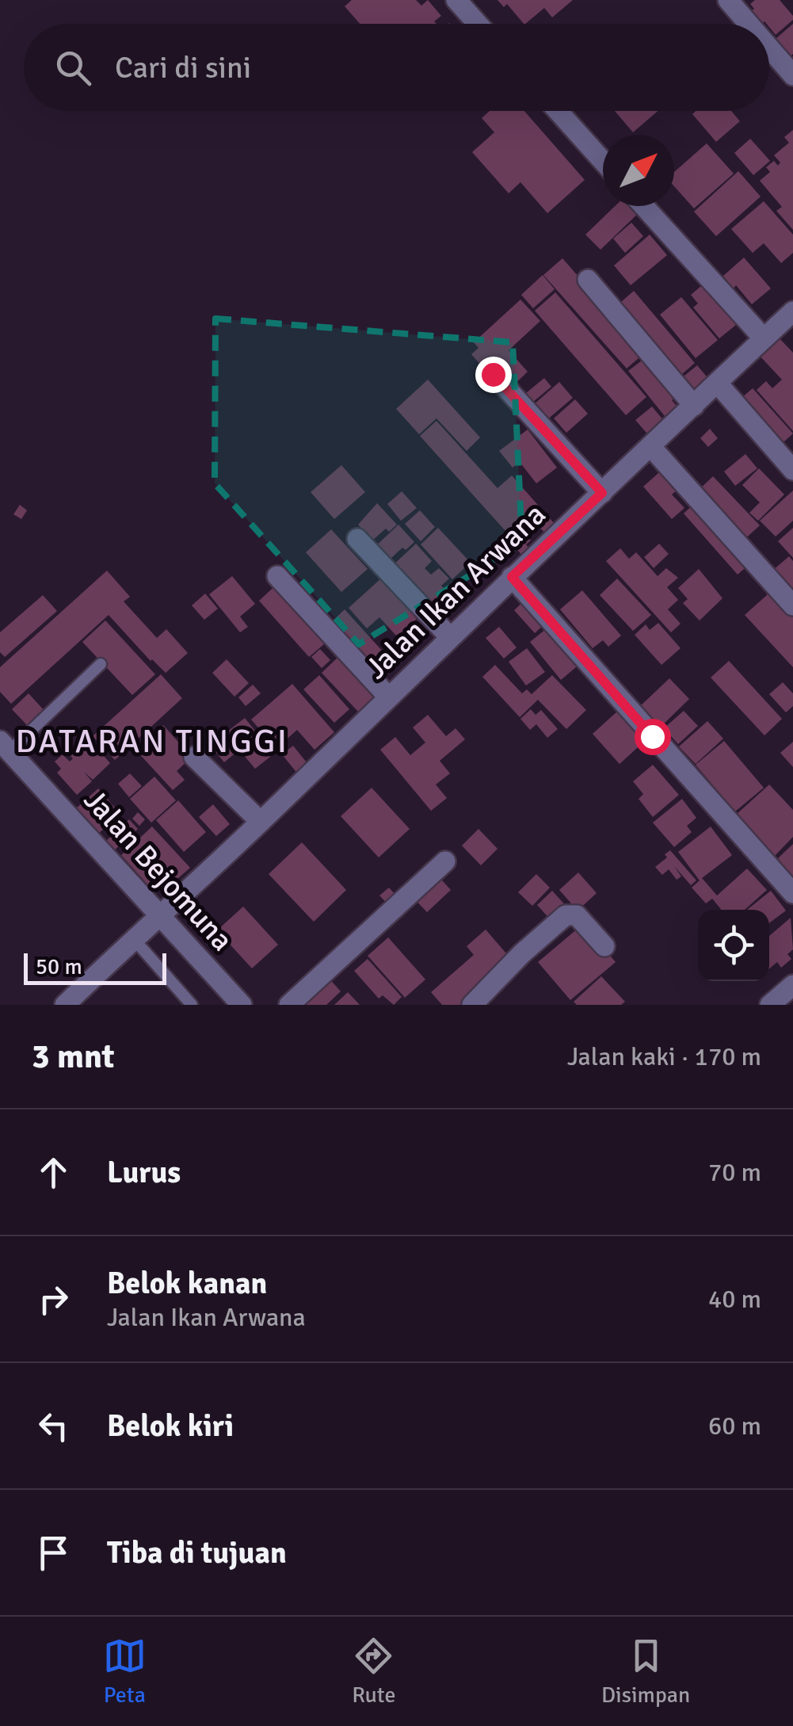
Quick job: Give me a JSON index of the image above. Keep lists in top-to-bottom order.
{
  "streets": {
    "street": ["Jalan Ikan Arwana", "Jalan Bejomuna"]
  },
  "crossings": [
    ["Jalan Ikan Arwana", "Jalan Bejomuna"]
  ],
  "districts": ["DATARAN TINGGI"],
  "scale_bar": "50 m",
  "north": "top right",
  "page": {
    "search": "Cari di sini",
    "scale": "50 m",
    "heading": ["3 mnt", "Jalan kaki · 170 m"],
    "list": [
      ["Lurus", "70 m"],
      ["Belok kanan", "Jalan Ikan Arwana", "40 m"],
      ["Belok kiri", "60 m"],
      "Tiba di tujuan"
    ],
    "nav": ["Peta", "Rute", "Disimpan"]
  }
}
